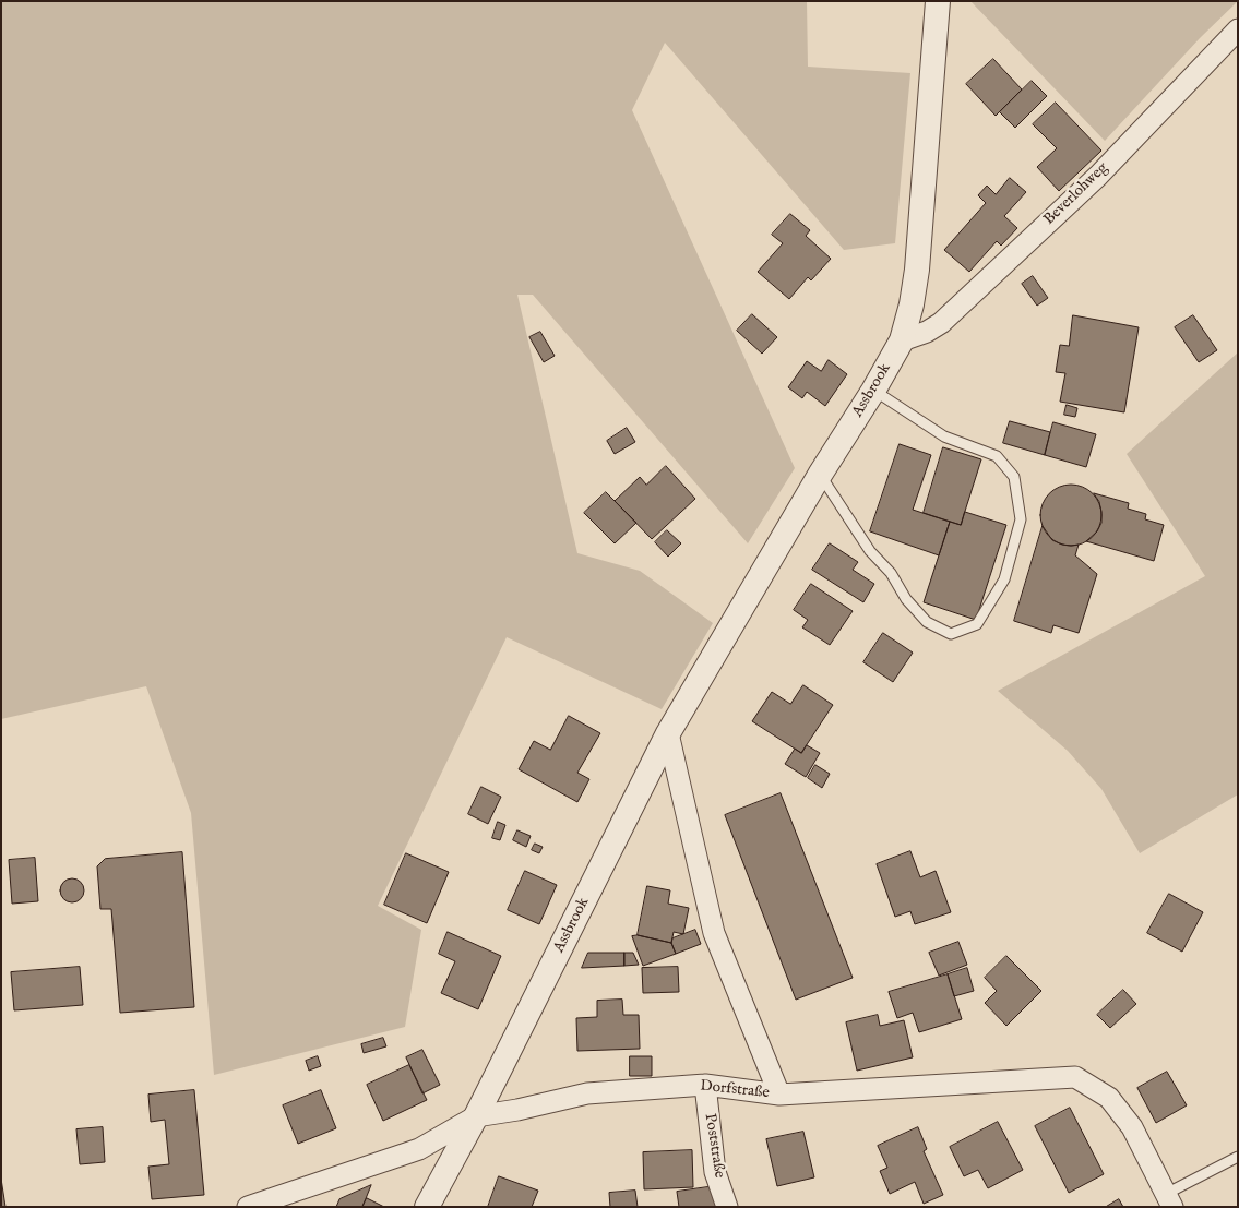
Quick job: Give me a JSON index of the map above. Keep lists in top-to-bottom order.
{
  "streets": {
    "street": [
      "Beverlohweg",
      "Assbrook",
      "Dorfstraße",
      "Poststraße"
    ]
  },
  "crossings": [
    ["Beverlohweg", "Assbrook"],
    ["Assbrook", "Dorfstraße"],
    ["Dorfstraße", "Poststraße"]
  ]
}
